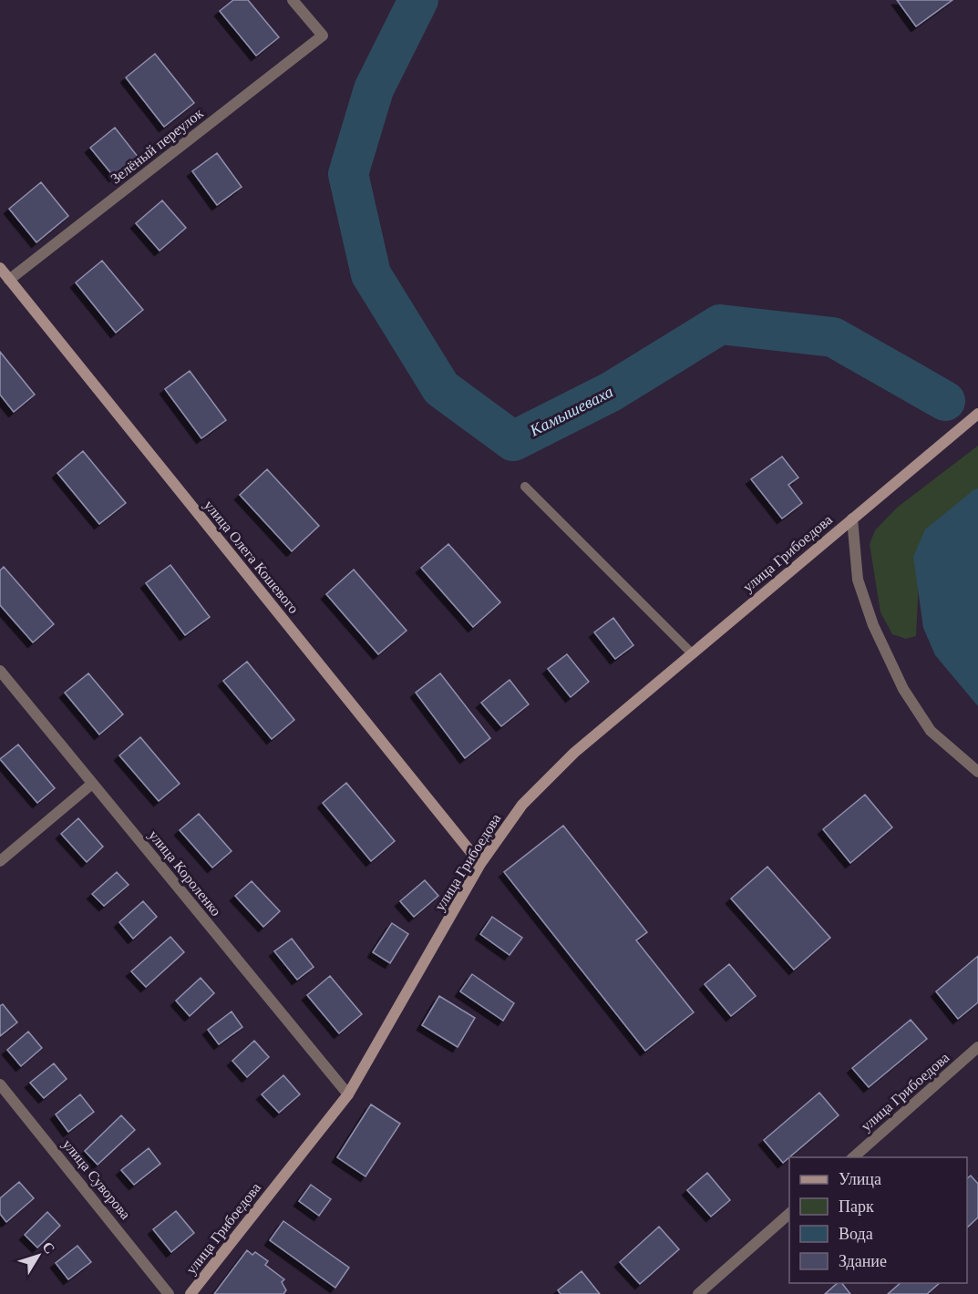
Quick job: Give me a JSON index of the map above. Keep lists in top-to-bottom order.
{
  "streets": {
    "street": [
      "Зелёный переулок",
      "улица Грибоедова",
      "улица Олега Кошевого",
      "улица Короленко",
      "улица Суворова"
    ]
  },
  "crossings": [
    ["Зелёный переулок", "улица Олега Кошевого"],
    ["улица Грибоедова", "улица Олега Кошевого"],
    ["улица Грибоедова", "улица Короленко"]
  ],
  "water": ["Камышеваха"],
  "legend": [
    "Улица",
    "Парк",
    "Вода",
    "Здание"
  ],
  "north": "top right"
}
